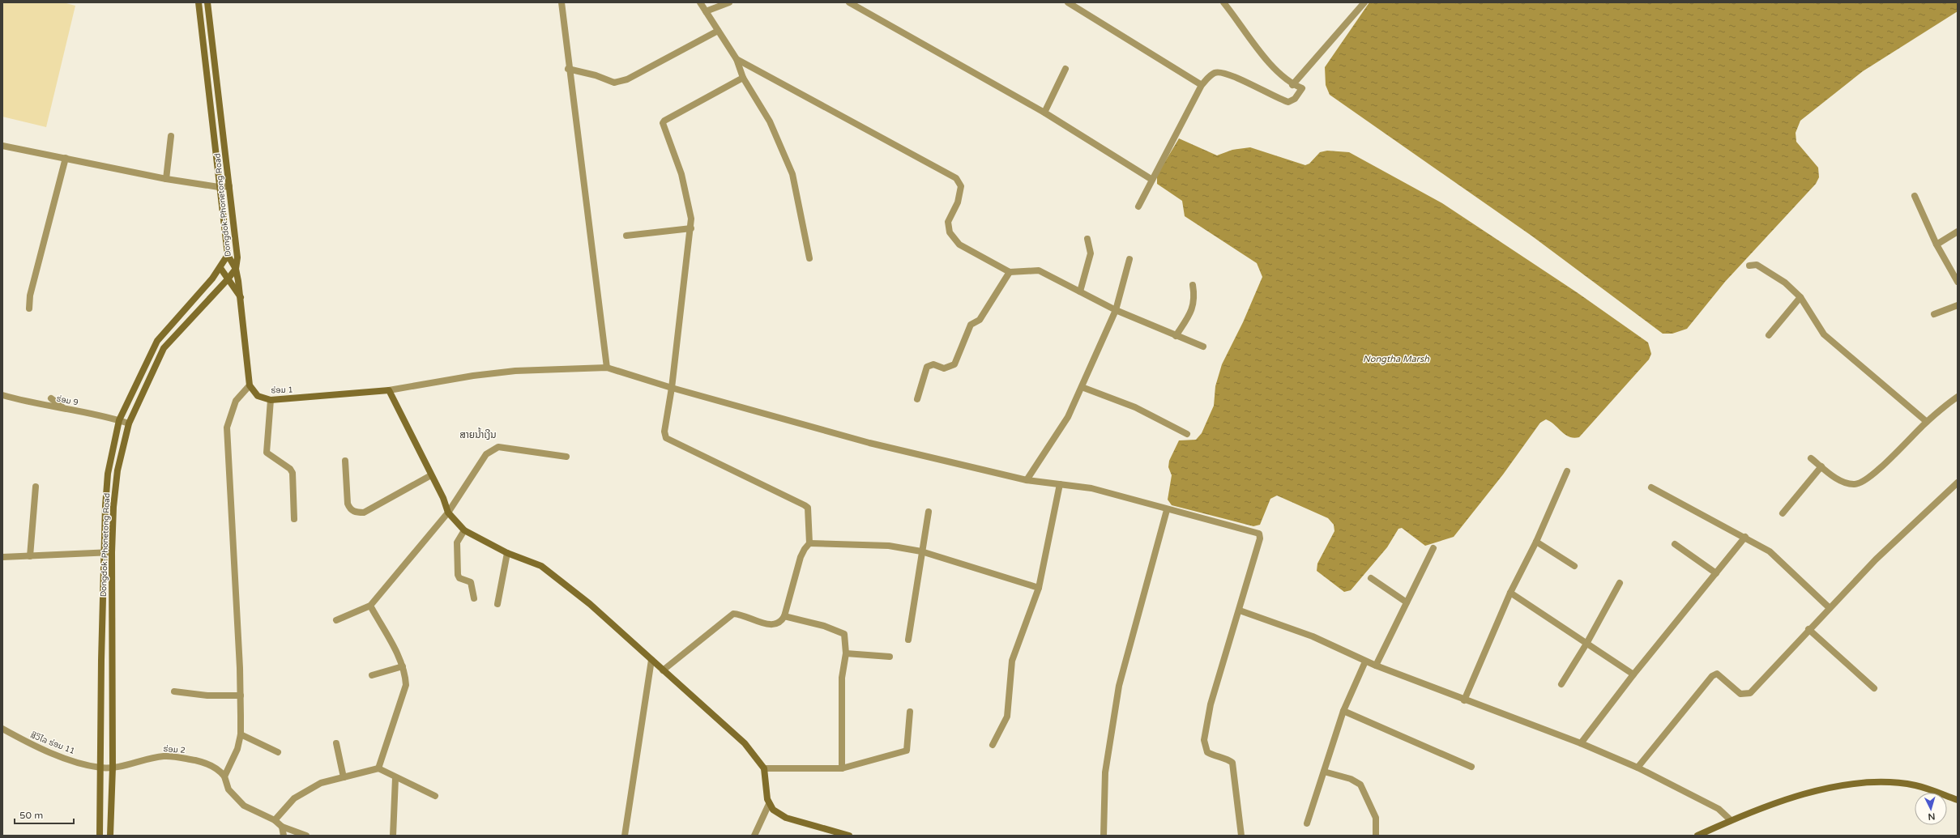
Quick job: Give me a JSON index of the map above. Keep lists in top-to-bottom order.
{
  "streets": {
    "main road": ["Dongdok-Phonetong Road", "ຮ່ອມ 1"],
    "street": ["ຮ່ອມ 9", "ສີວິໄລ ຮ່ອມ 11", "ຮ່ອມ 2"]
  },
  "crossings": [
    ["Dongdok-Phonetong Road", "ຮ່ອມ 9"],
    ["Dongdok-Phonetong Road", "ສີວິໄລ ຮ່ອມ 11"],
    ["Dongdok-Phonetong Road", "ຮ່ອມ 2"],
    ["ສີວິໄລ ຮ່ອມ 11", "ຮ່ອມ 2"]
  ],
  "districts": ["ສາຍນ້ຳເງີນ"],
  "water": ["Nongtha Marsh"],
  "scale_bar": "50 m",
  "north": "bottom"
}
